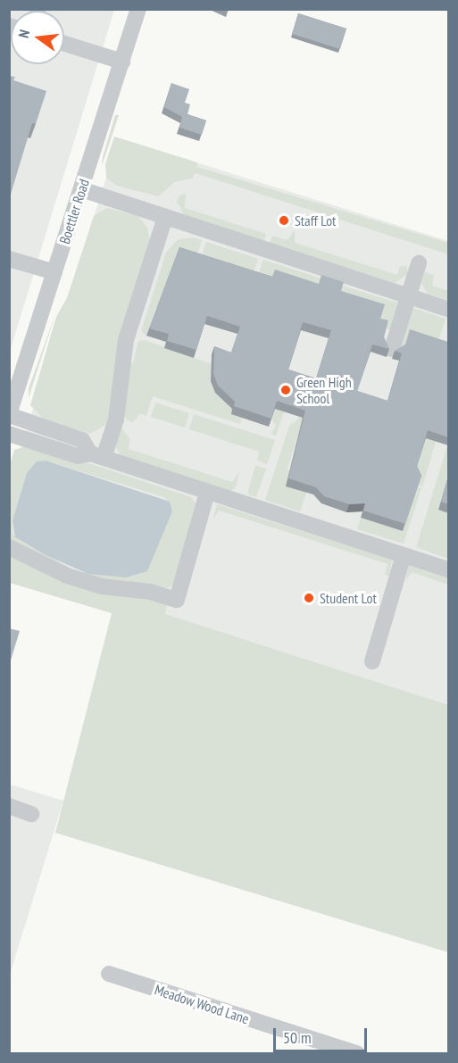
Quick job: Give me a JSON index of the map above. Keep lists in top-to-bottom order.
{
  "streets": {
    "street": ["Boettler Road", "Meadow Wood Lane"]
  },
  "places": ["Staff Lot", "Green High School", "Student Lot"],
  "scale_bar": "50 m",
  "north": "left"
}
